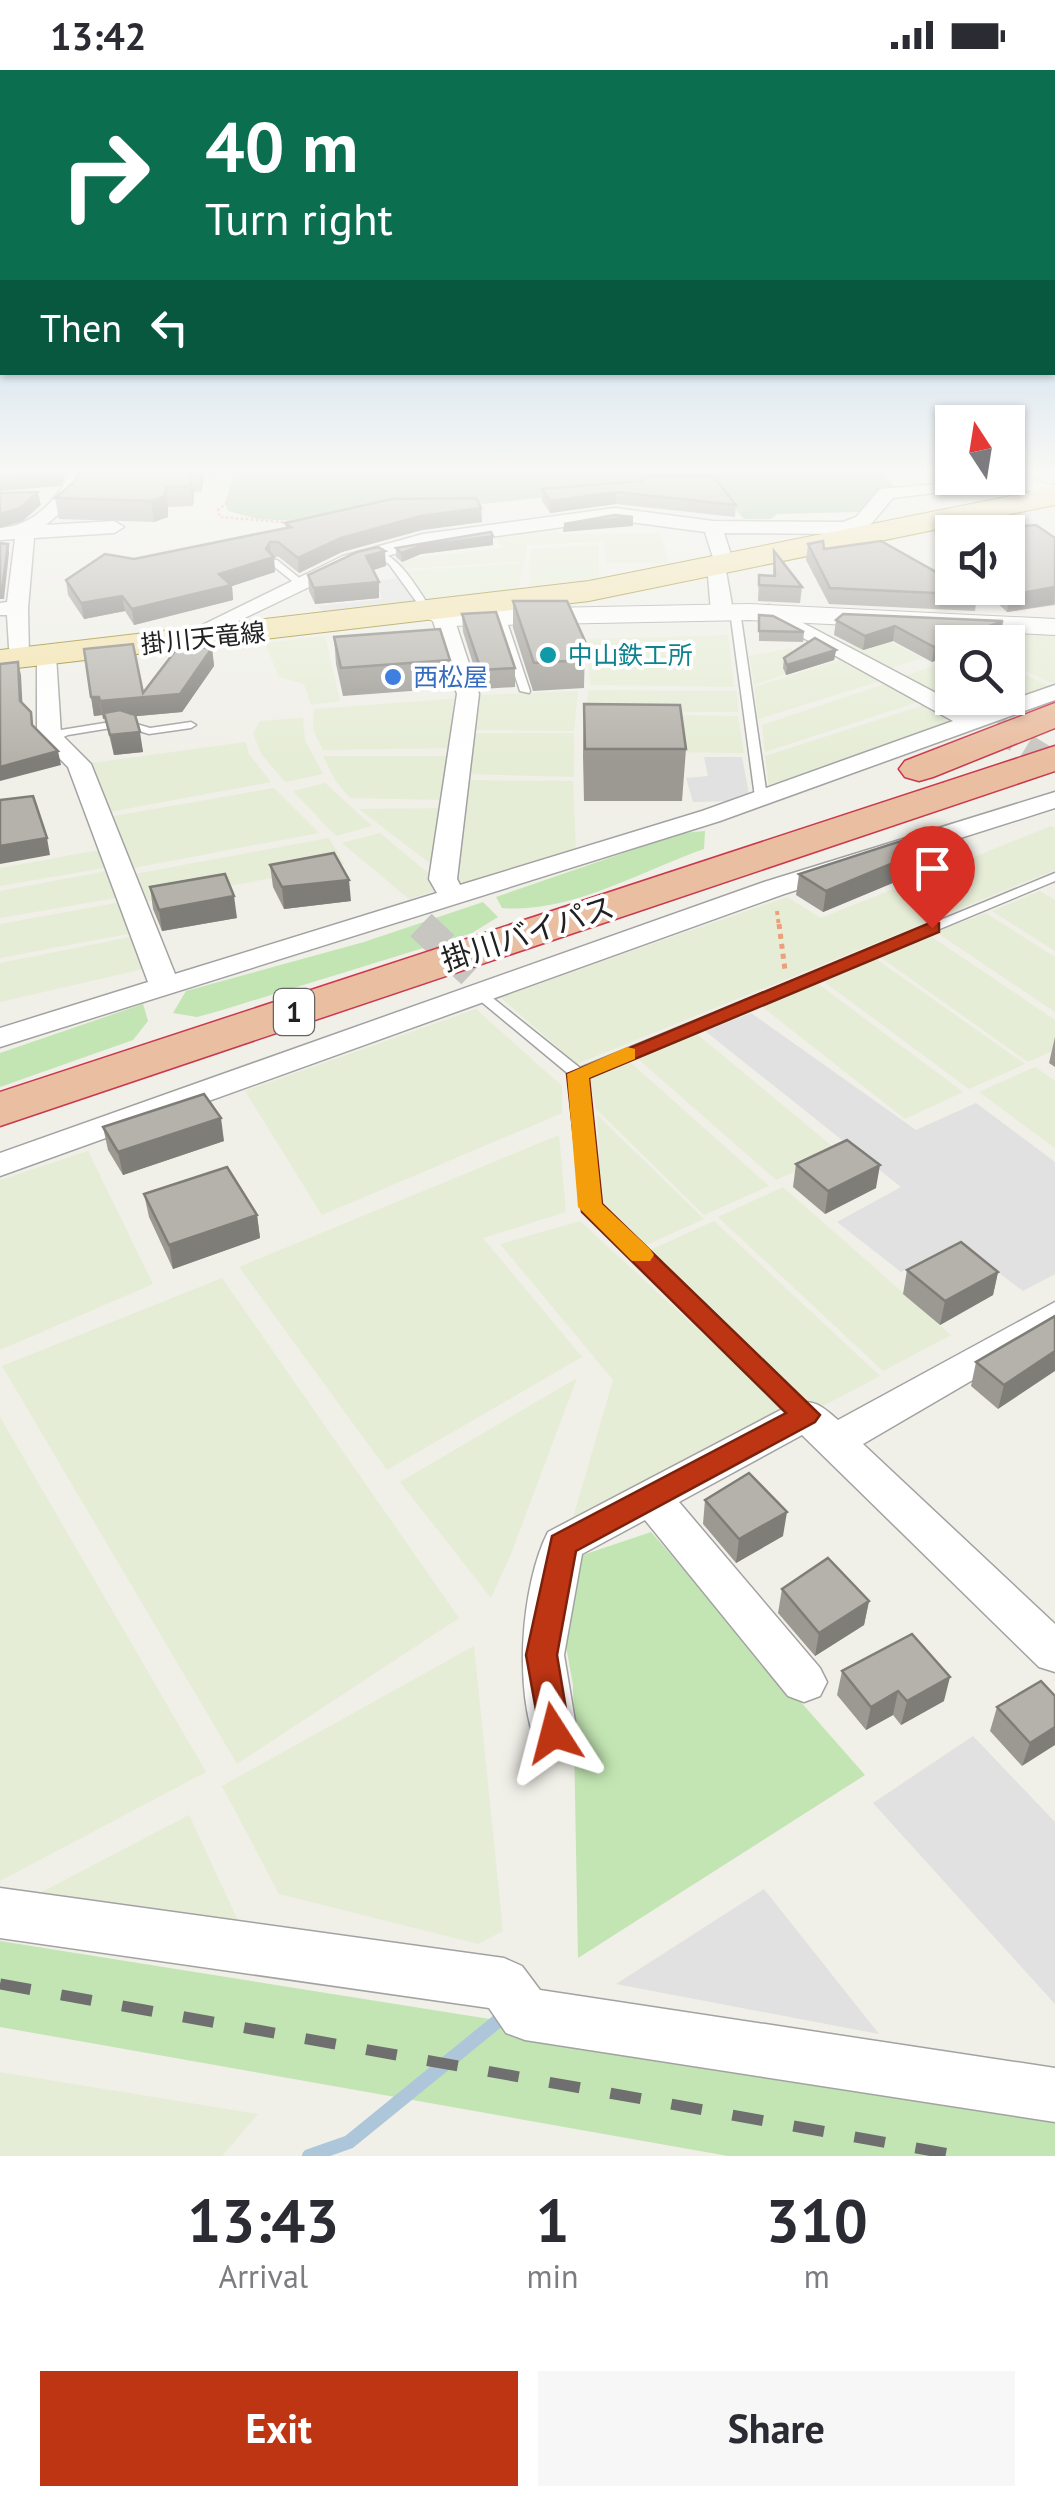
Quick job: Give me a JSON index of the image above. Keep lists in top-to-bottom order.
{
  "streets": {
    "highway": ["掛川バイパス", "1"],
    "main road": ["掛川天竜線"]
  },
  "places": ["中山鉄工所", "西松屋"],
  "north": "top",
  "page": {
    "status": "13:42",
    "turn": ["40 m", "Turn right"],
    "then": "Then",
    "eta": [
      "13:43",
      "Arrival",
      "1",
      "min",
      "310",
      "m"
    ],
    "buttons": ["Exit", "Share"]
  }
}
